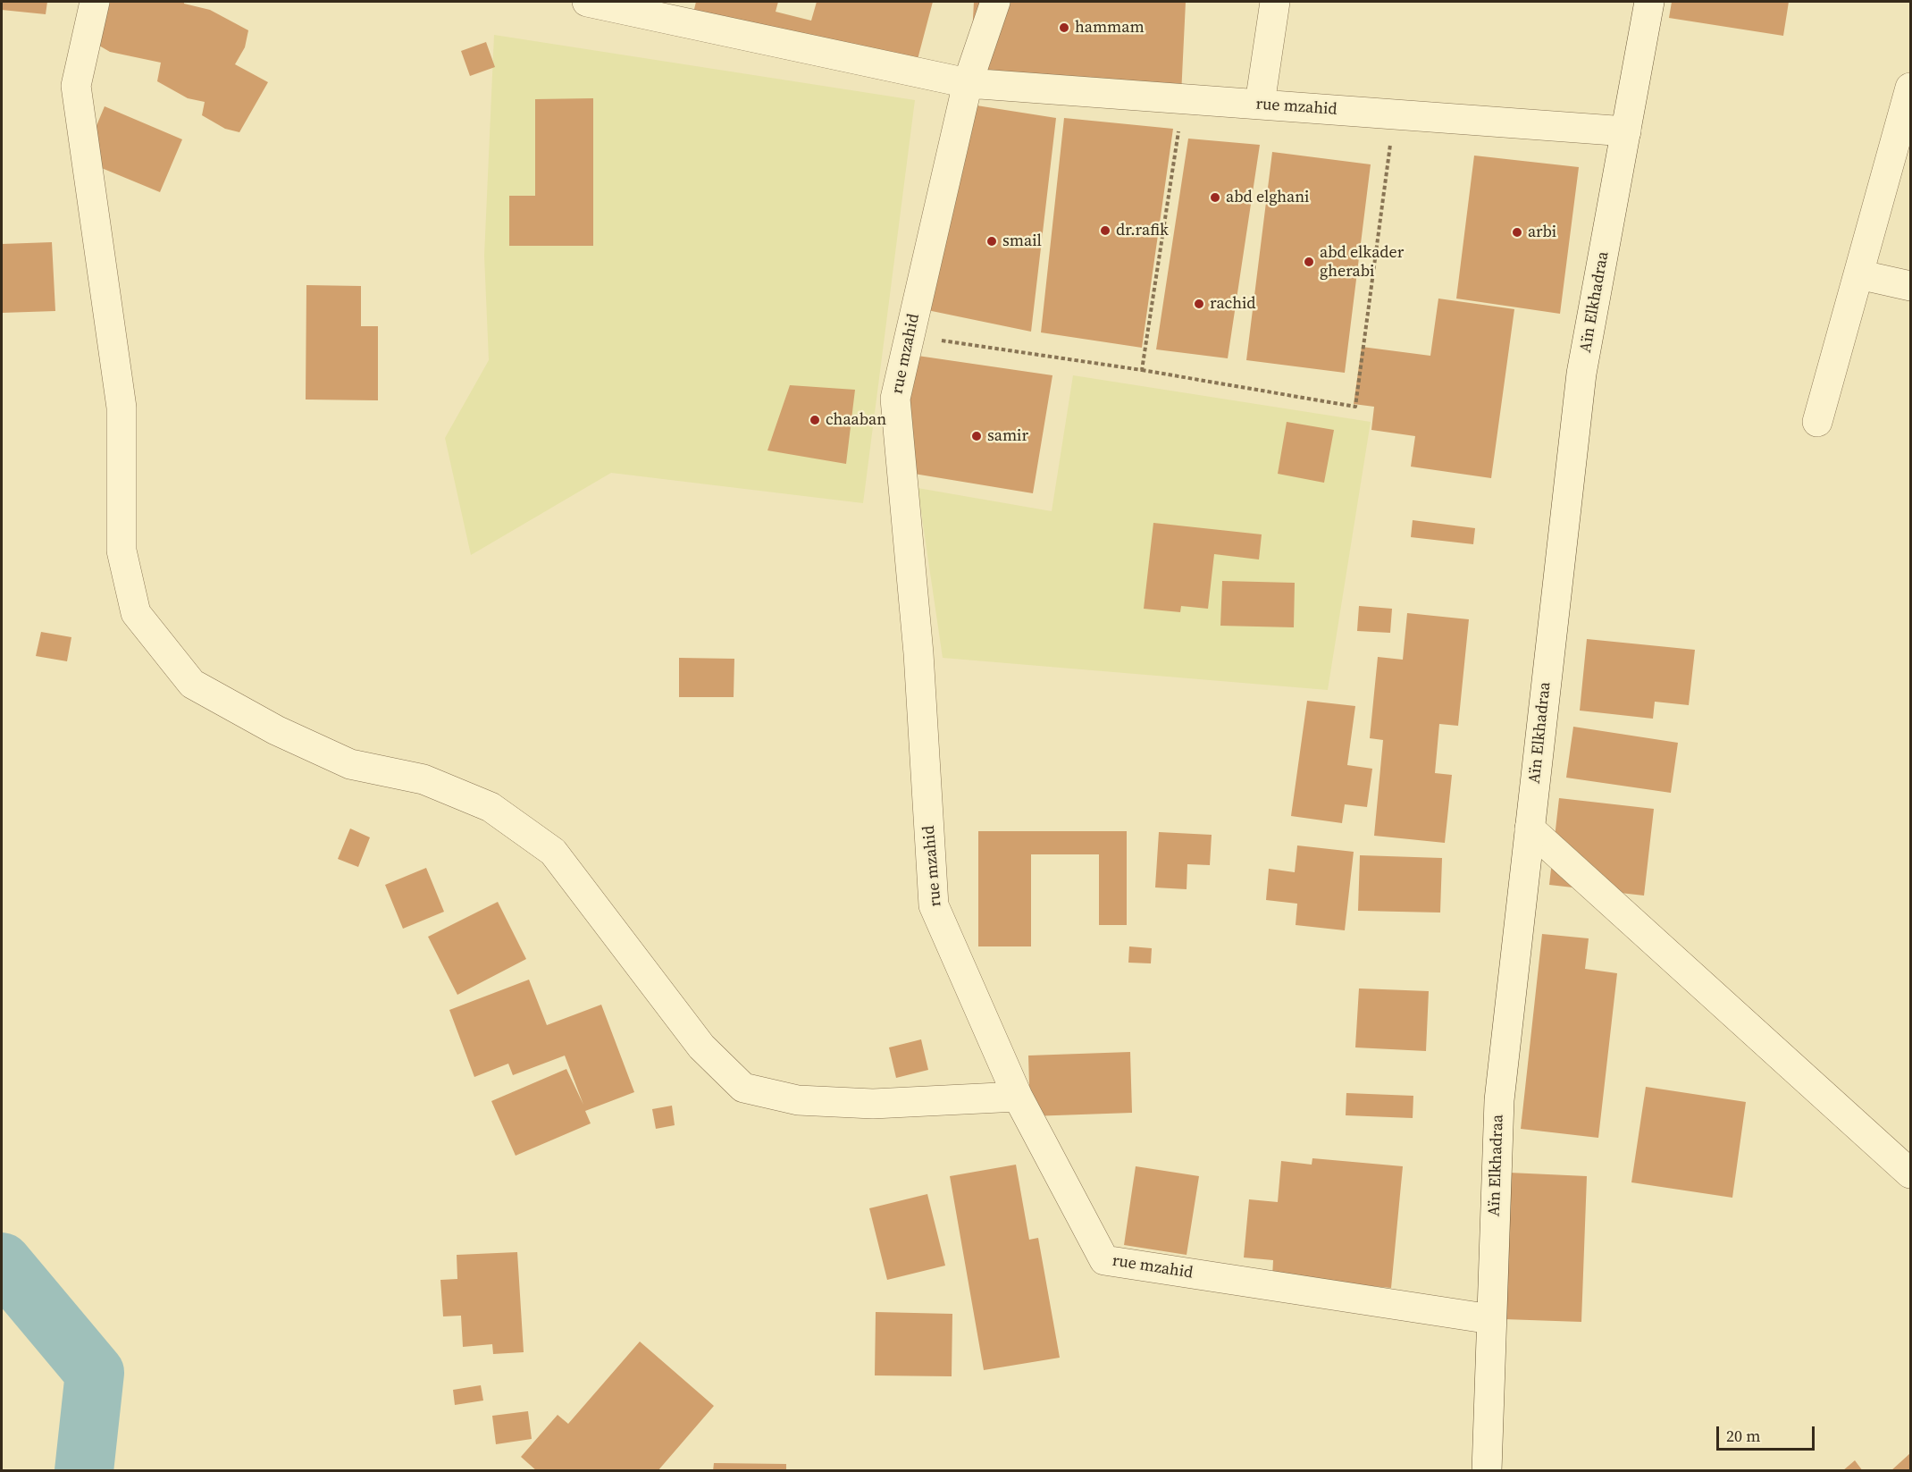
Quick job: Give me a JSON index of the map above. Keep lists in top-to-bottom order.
{
  "streets": {
    "street": ["rue mzahid", "Aïn Elkhadraa"]
  },
  "crossings": [
    ["rue mzahid", "Aïn Elkhadraa"]
  ],
  "places": [
    "hammam",
    "abd elghani",
    "dr.rafik",
    "arbi",
    "smail",
    "abd elkader gherabi",
    "rachid",
    "chaaban",
    "samir"
  ],
  "scale_bar": "20 m"
}
